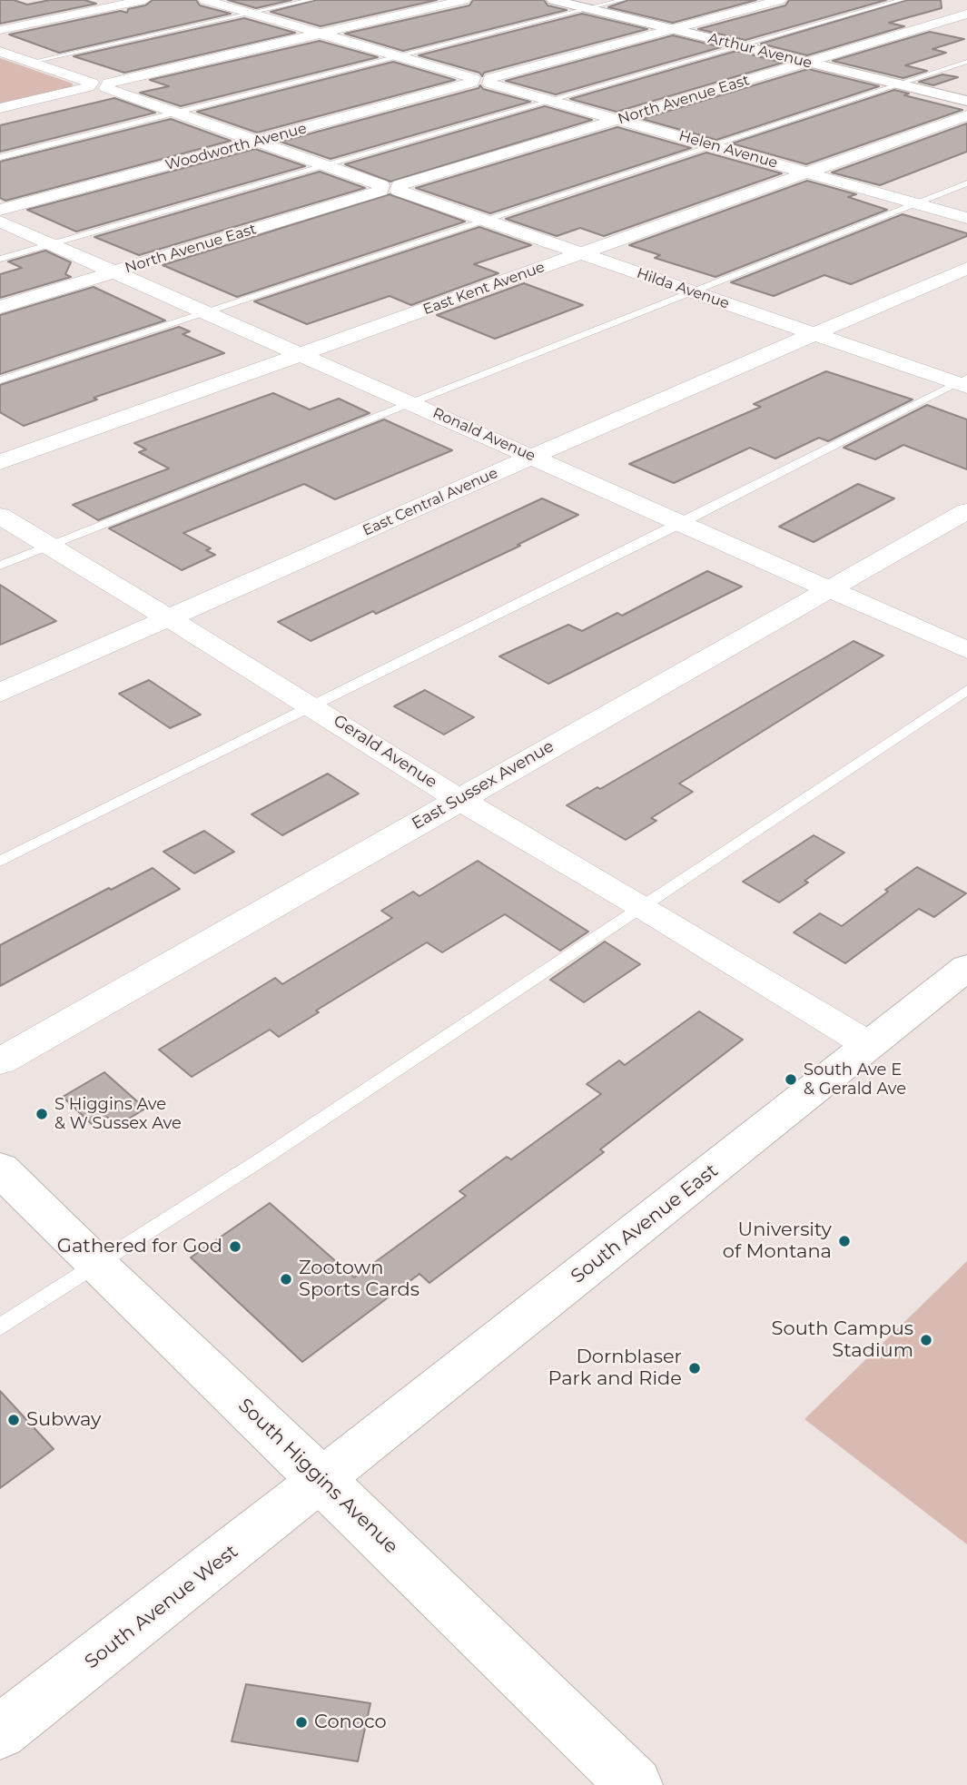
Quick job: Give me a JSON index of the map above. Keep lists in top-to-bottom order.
{
  "streets": {
    "street": [
      "Arthur Avenue",
      "North Avenue East",
      "Woodworth Avenue",
      "Helen Avenue",
      "East Kent Avenue",
      "Hilda Avenue",
      "Ronald Avenue",
      "East Central Avenue",
      "Gerald Avenue",
      "East Sussex Avenue",
      "South Avenue East",
      "South Higgins Avenue",
      "South Avenue West"
    ]
  },
  "crossings": [
    ["Arthur Avenue", "North Avenue East"],
    ["North Avenue East", "Helen Avenue"],
    ["North Avenue East", "Hilda Avenue"],
    ["North Avenue East", "Ronald Avenue"],
    ["Woodworth Avenue", "Hilda Avenue"],
    ["Helen Avenue", "East Kent Avenue"],
    ["East Kent Avenue", "Hilda Avenue"],
    ["East Kent Avenue", "Ronald Avenue"],
    ["Hilda Avenue", "East Central Avenue"],
    ["Ronald Avenue", "East Central Avenue"],
    ["Ronald Avenue", "East Sussex Avenue"],
    ["East Central Avenue", "Gerald Avenue"],
    ["Gerald Avenue", "East Sussex Avenue"],
    ["Gerald Avenue", "South Avenue East"],
    ["South Avenue East", "South Higgins Avenue"],
    ["South Avenue East", "South Avenue West"],
    ["South Higgins Avenue", "South Avenue West"]
  ],
  "places": [
    "South Ave E & Gerald Ave",
    "S Higgins Ave & W Sussex Ave",
    "University of Montana",
    "Gathered for God",
    "Zootown Sports Cards",
    "South Campus Stadium",
    "Dornblaser Park and Ride",
    "Subway",
    "Conoco"
  ]
}
